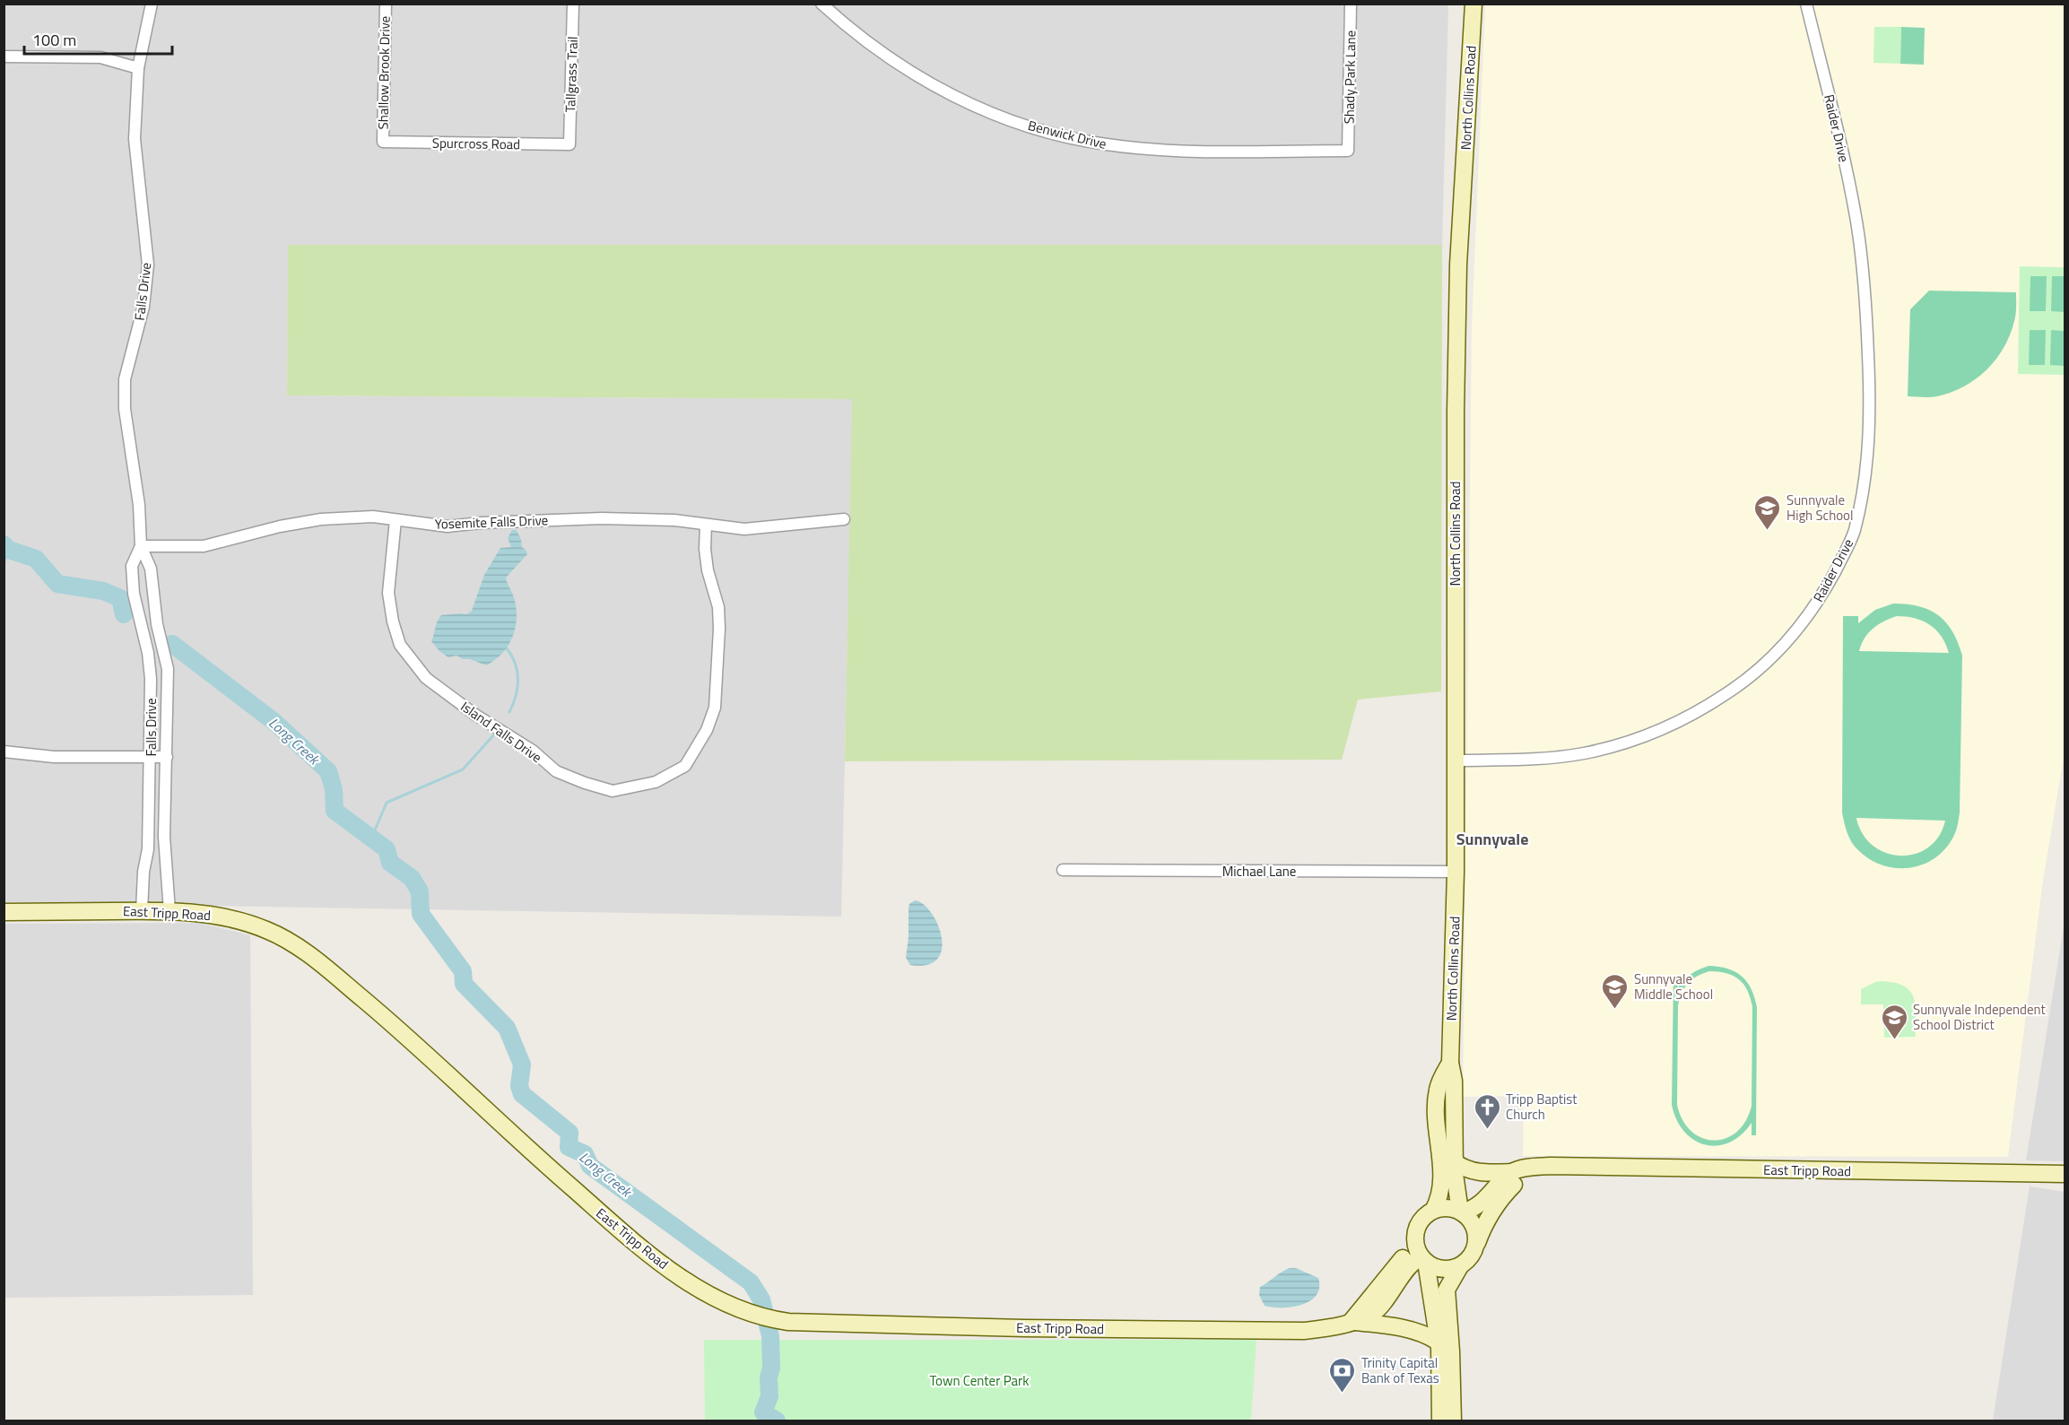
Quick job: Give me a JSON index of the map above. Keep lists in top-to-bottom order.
{
  "streets": {
    "street": [
      "Shallow Brook Drive",
      "Tallgrass Trail",
      "Shady Park Lane",
      "North Collins Road",
      "Raider Drive",
      "Benwick Drive",
      "Spurcross Road",
      "Falls Drive",
      "Yosemite Falls Drive",
      "Island Falls Drive",
      "Michael Lane",
      "East Tripp Road"
    ]
  },
  "crossings": [
    ["Shallow Brook Drive", "Spurcross Road"],
    ["Tallgrass Trail", "Spurcross Road"],
    ["Shady Park Lane", "Benwick Drive"],
    ["North Collins Road", "Raider Drive"],
    ["North Collins Road", "Michael Lane"],
    ["North Collins Road", "East Tripp Road"],
    ["Falls Drive", "Yosemite Falls Drive"],
    ["Falls Drive", "East Tripp Road"],
    ["Yosemite Falls Drive", "Island Falls Drive"]
  ],
  "districts": ["Sunnyvale"],
  "water": ["Long Creek"],
  "parks": ["Town Center Park"],
  "places": {
    "school or university": ["Sunnyvale High School", "Sunnyvale Middle School", "Sunnyvale Independent School District"],
    "church": ["Tripp Baptist Church"],
    "bank": ["Trinity Capital Bank of Texas"]
  },
  "scale_bar": "100 m"
}
